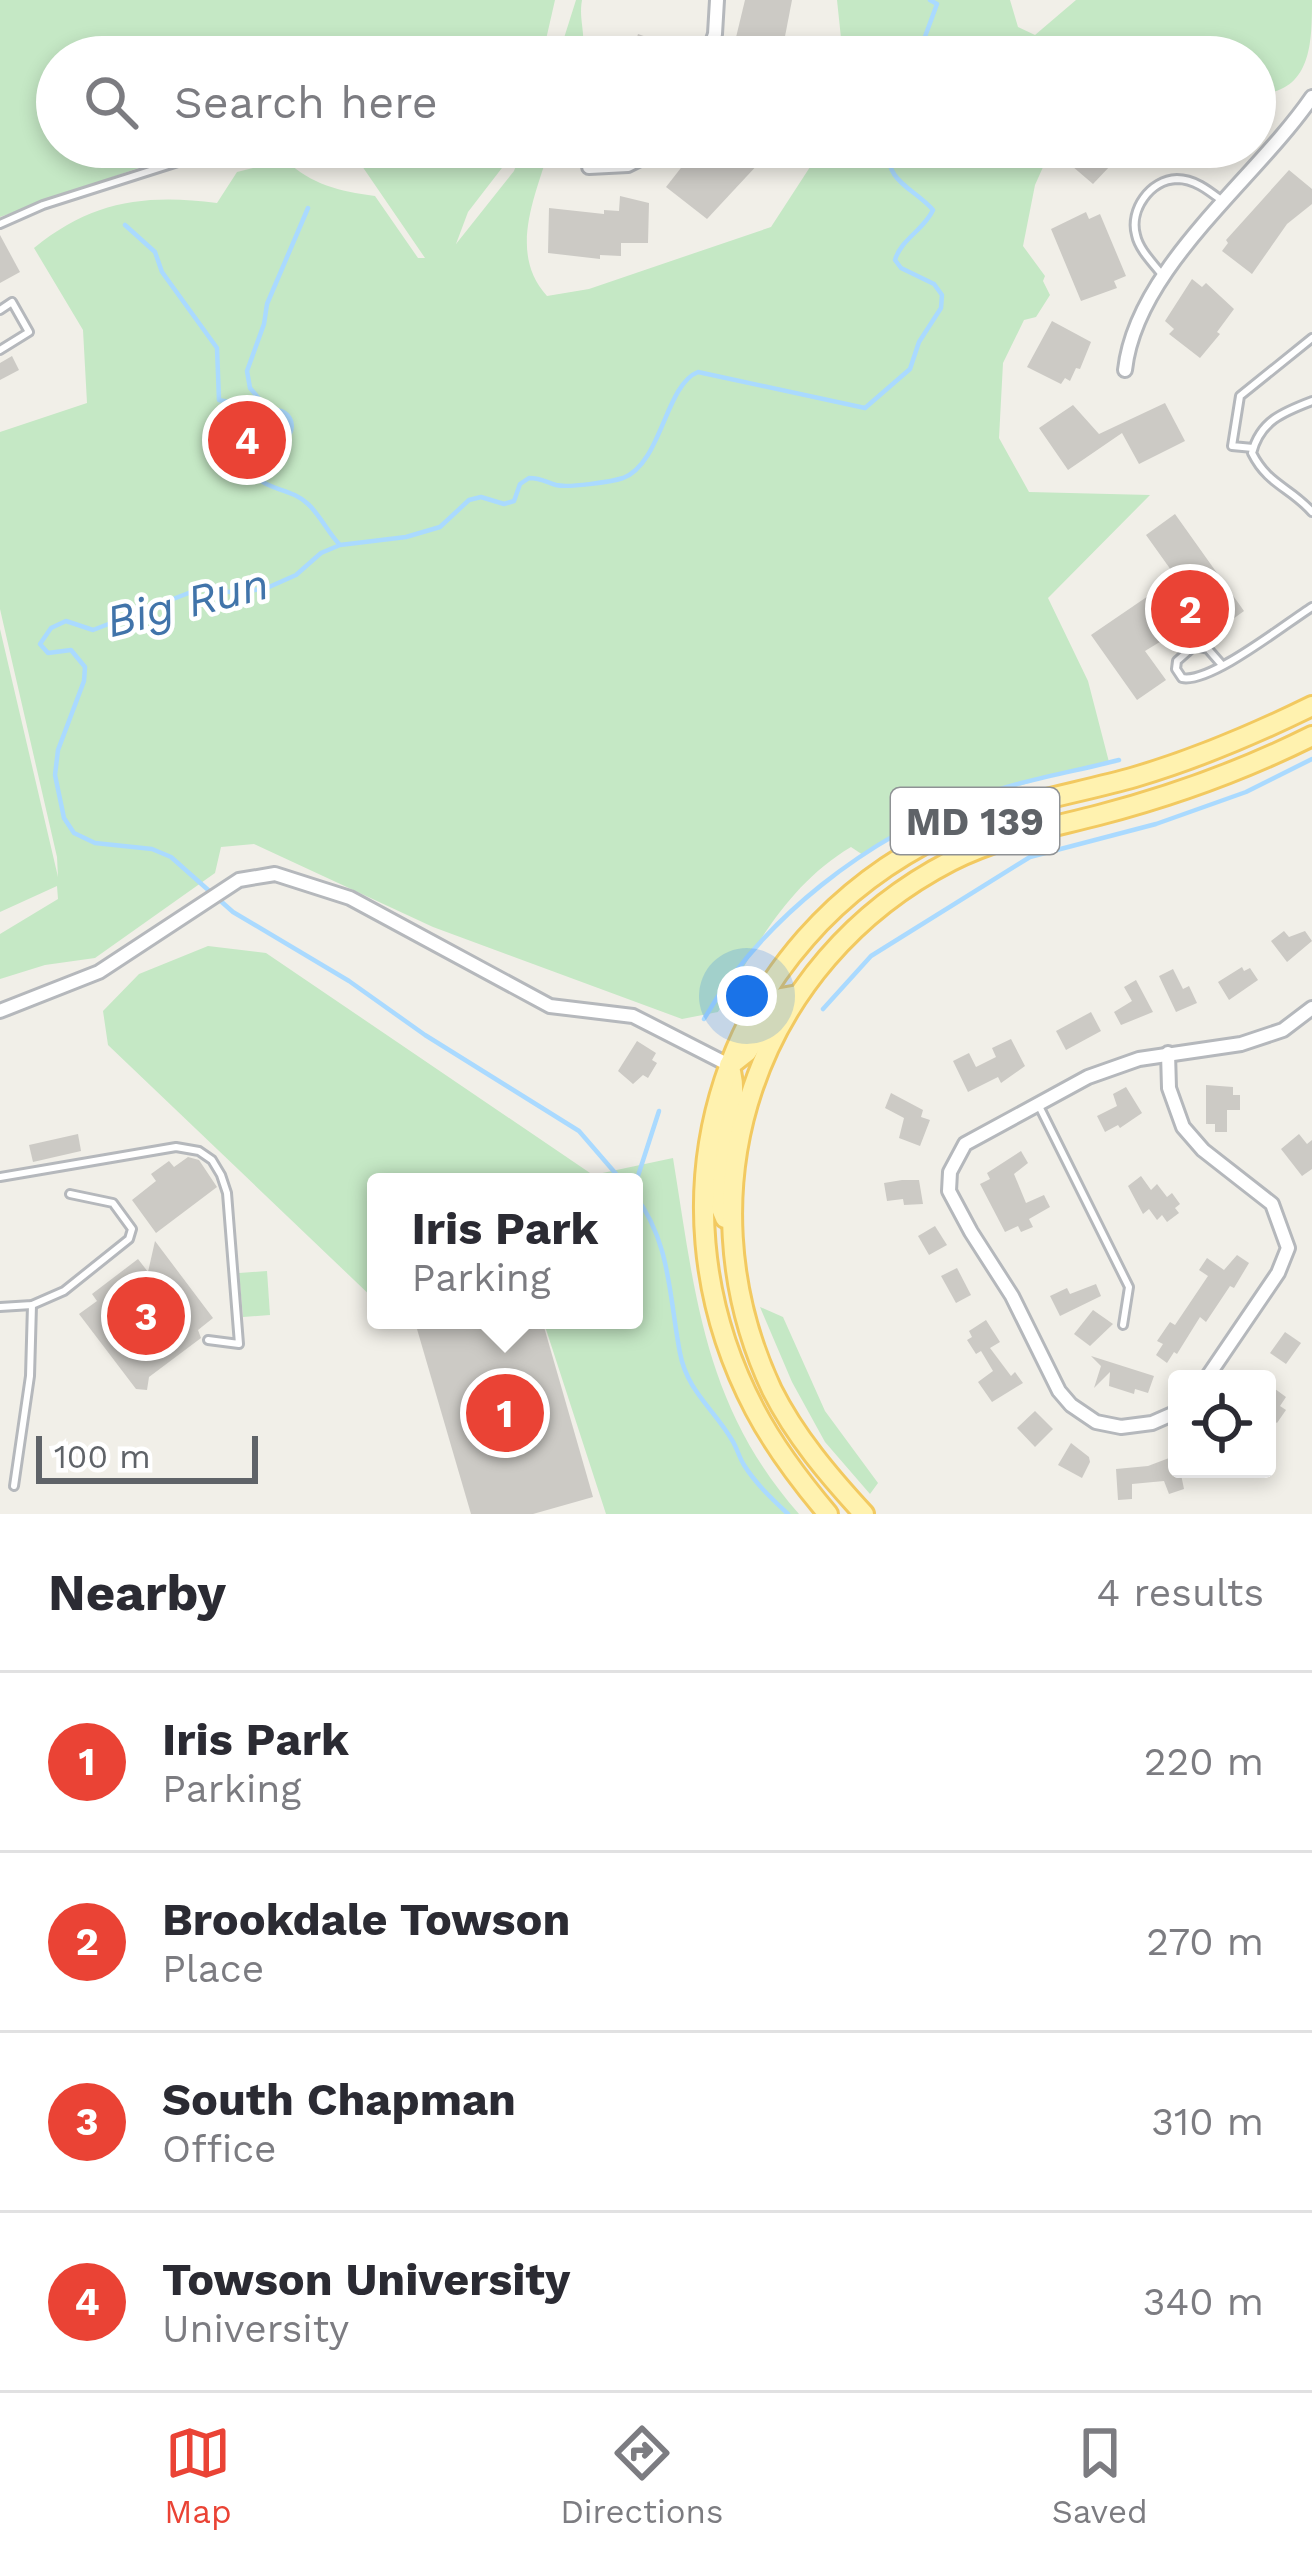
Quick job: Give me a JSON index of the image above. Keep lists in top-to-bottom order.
{
  "streets": {
    "main road": ["MD 139"]
  },
  "water": ["Big Run"],
  "scale_bar": "100 m",
  "page": {
    "search": "Search here",
    "pins": [
      "4",
      "2",
      "3",
      "1"
    ],
    "popup": ["Iris Park", "Parking"],
    "scale": "100 m",
    "heading": ["Nearby", "4 results"],
    "list": [
      {
        "mark": "1",
        "name": "Iris Park",
        "note": "Parking",
        "value": "220 m"
      },
      {
        "mark": "2",
        "name": "Brookdale Towson",
        "note": "Place",
        "value": "270 m"
      },
      {
        "mark": "3",
        "name": "South Chapman",
        "note": "Office",
        "value": "310 m"
      },
      {
        "mark": "4",
        "name": "Towson University",
        "note": "University",
        "value": "340 m"
      }
    ],
    "nav": ["Map", "Directions", "Saved"]
  }
}
